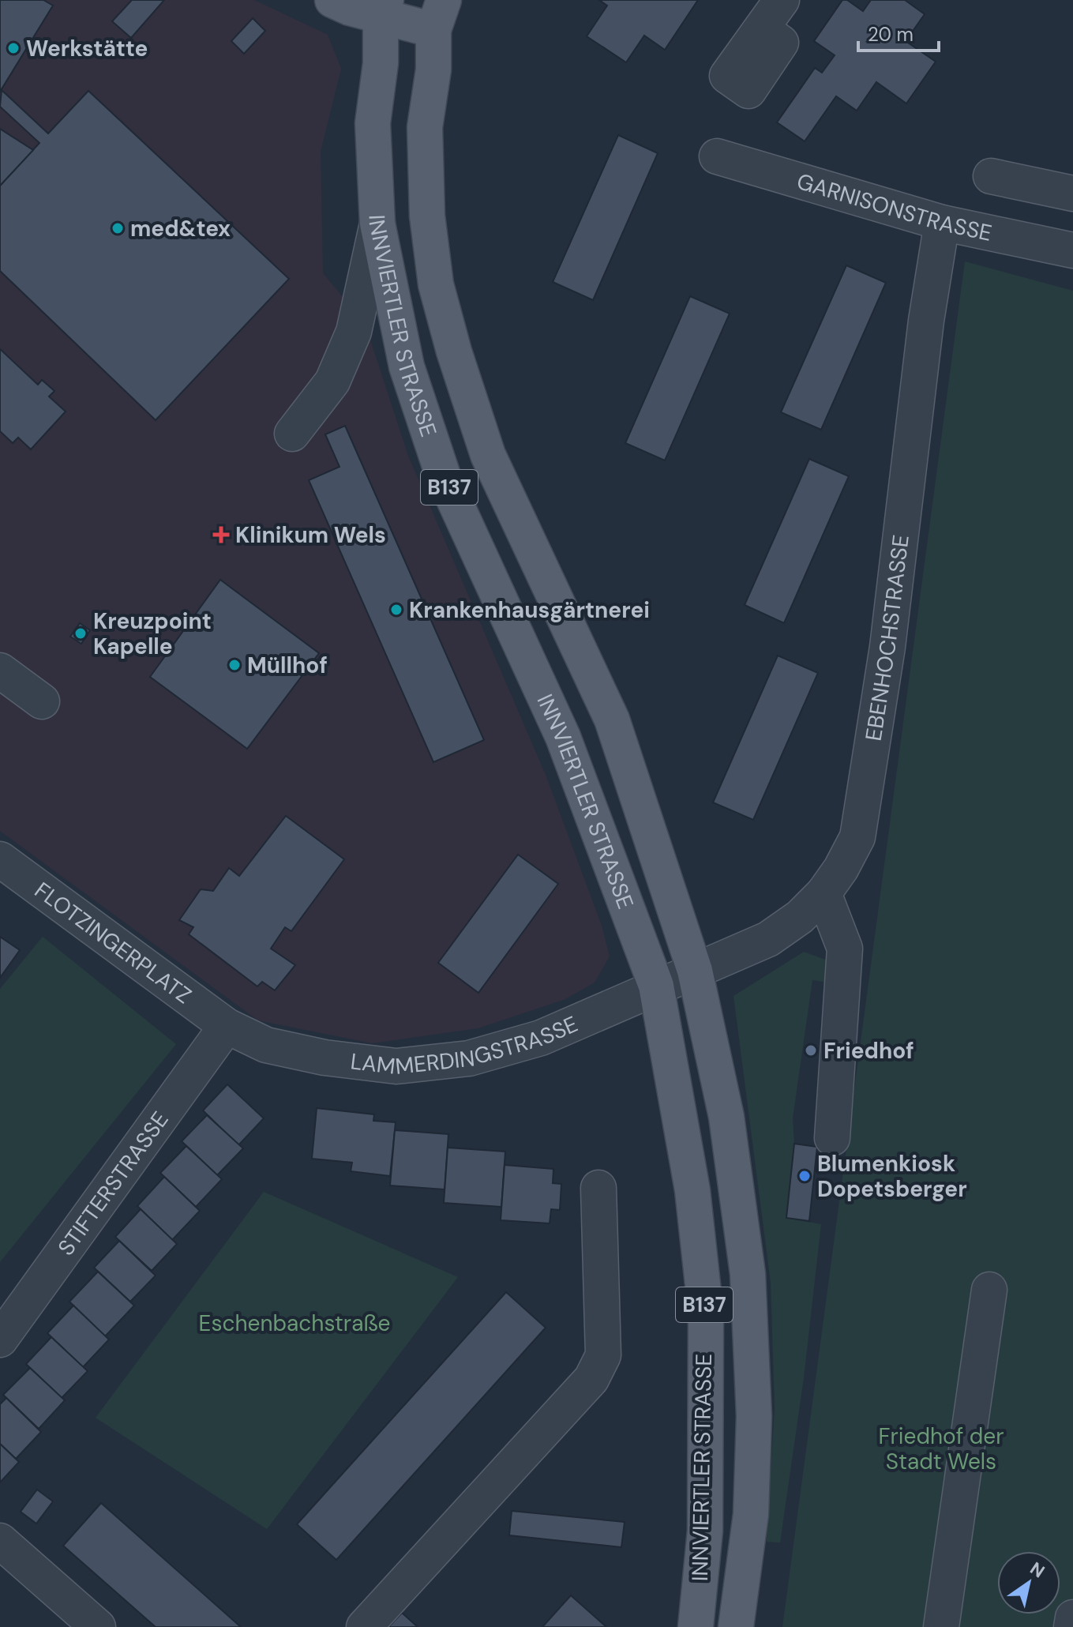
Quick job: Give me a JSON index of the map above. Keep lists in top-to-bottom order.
{
  "streets": {
    "main road": ["INNVIERTLER STRASSE", "B137"],
    "street": [
      "GARNISONSTRASSE",
      "EBENHOCHSTRASSE",
      "FLOTZINGERPLATZ",
      "LAMMERDINGSTRASSE",
      "STIFTERSTRASSE"
    ]
  },
  "crossings": [
    ["GARNISONSTRASSE", "EBENHOCHSTRASSE"],
    ["INNVIERTLER STRASSE", "EBENHOCHSTRASSE"],
    ["INNVIERTLER STRASSE", "LAMMERDINGSTRASSE"],
    ["EBENHOCHSTRASSE", "LAMMERDINGSTRASSE"],
    ["FLOTZINGERPLATZ", "LAMMERDINGSTRASSE"],
    ["FLOTZINGERPLATZ", "STIFTERSTRASSE"],
    ["LAMMERDINGSTRASSE", "STIFTERSTRASSE"]
  ],
  "parks": ["Eschenbachstraße", "Friedhof der Stadt Wels"],
  "places": {
    "other": [
      "Werkstätte",
      "med&tex",
      "Krankenhausgärtnerei",
      "Kreuzpoint Kapelle",
      "Müllhof",
      "Friedhof",
      "Blumenkiosk Dopetsberger"
    ],
    "health": ["Klinikum Wels"]
  },
  "scale_bar": "20 m",
  "north": "top right"
}
